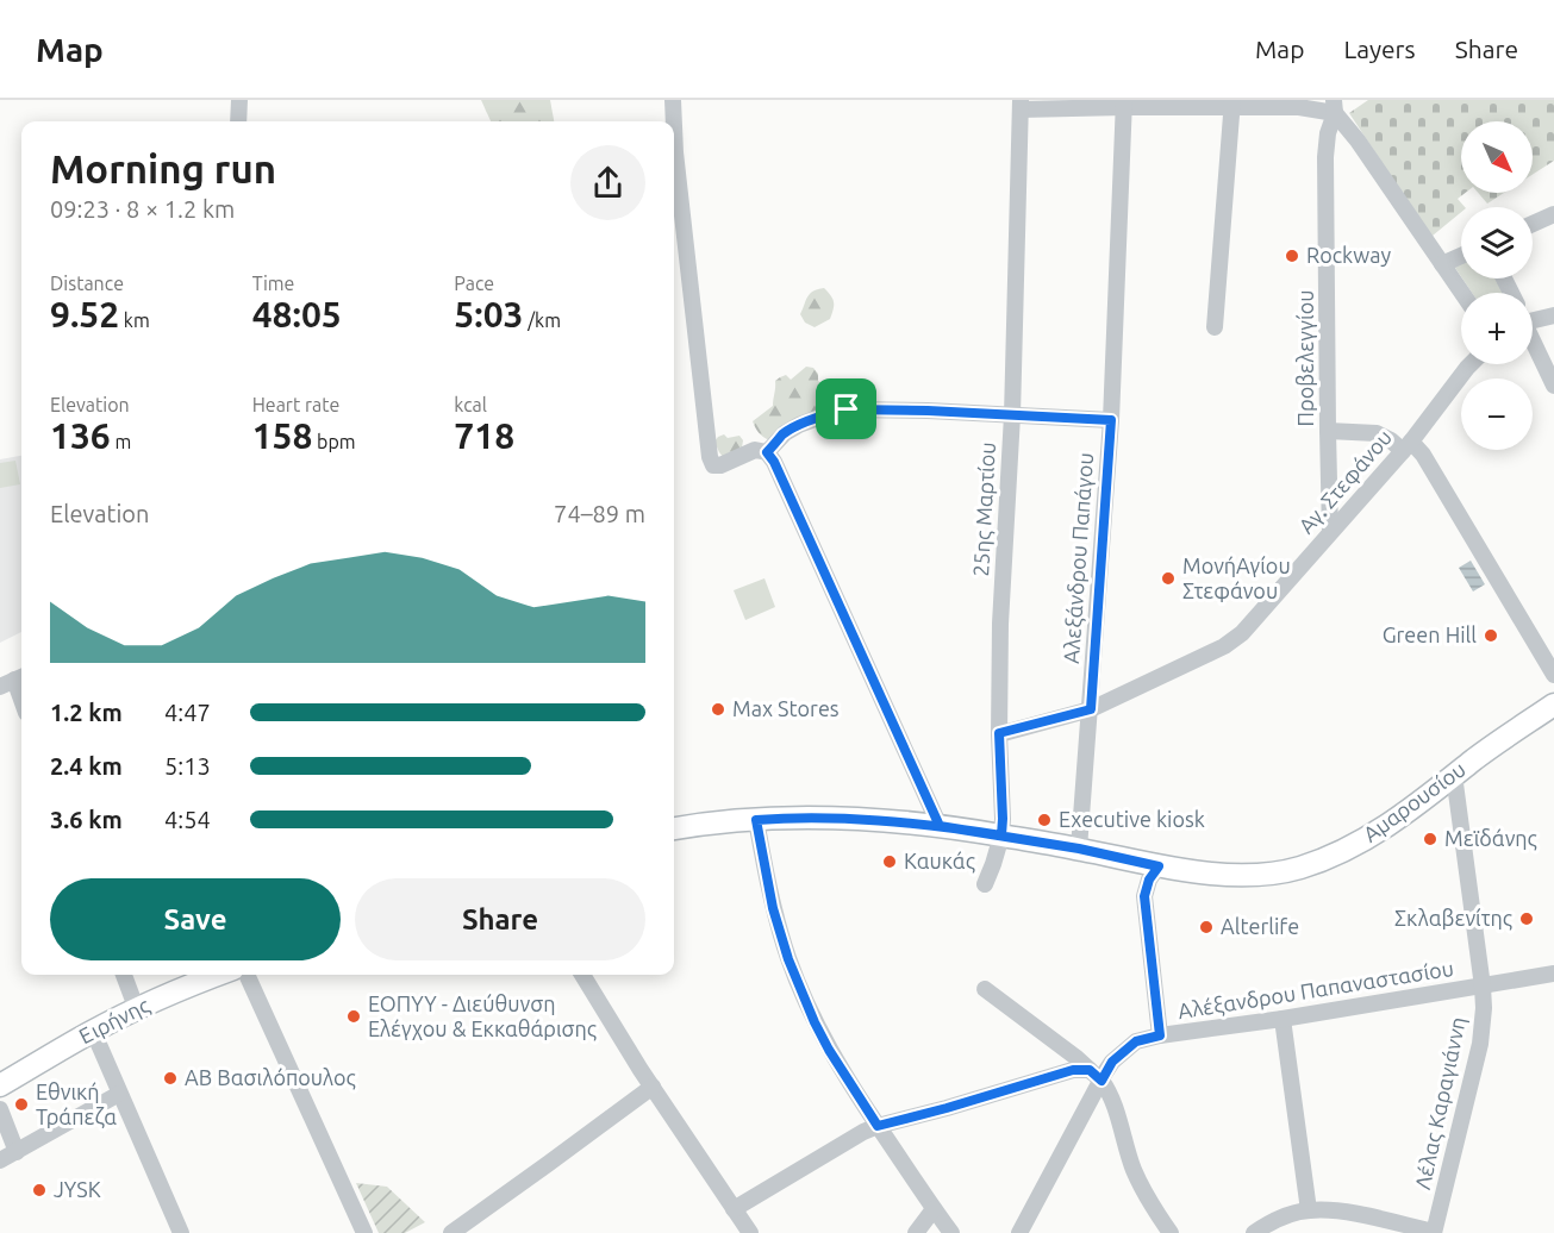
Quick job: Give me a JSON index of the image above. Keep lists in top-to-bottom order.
{
  "streets": {
    "main road": ["Αμαρουσίου", "Ειρήνης"],
    "street": [
      "Προβελεγγίου",
      "Αγ. Στεφάνου",
      "25ης Μαρτίου",
      "Αλεξάνδρου Παπάγου",
      "Αλέξανδρου Παπαναστασίου",
      "Λέλας Καραγιάννη"
    ]
  },
  "crossings": [
    ["Προβελεγγίου", "Αγ. Στεφάνου"],
    ["Αγ. Στεφάνου", "25ης Μαρτίου"],
    ["Αγ. Στεφάνου", "Αλεξάνδρου Παπάγου"],
    ["25ης Μαρτίου", "Αμαρουσίου"],
    ["Αλεξάνδρου Παπάγου", "Αμαρουσίου"],
    ["Αμαρουσίου", "Λέλας Καραγιάννη"],
    ["Αλέξανδρου Παπαναστασίου", "Λέλας Καραγιάννη"]
  ],
  "places": [
    "Rockway",
    "Μονη΄Αγίου Στεφάνου",
    "Green Hill",
    "Max Stores",
    "Executive kiosk",
    "Μεϊδάνης",
    "Καυκάς",
    "Σκλαβενίτης",
    "Alterlife",
    "ΕΟΠΥΥ - Διεύθυνση Ελέγχου & Εκκαθάρισης",
    "ΑΒ Βασιλόπουλος",
    "Εθνική Τράπεζα",
    "JYSK"
  ],
  "north": "bottom right",
  "page": {
    "header": "Map",
    "nav": ["Map", "Layers", "Share"],
    "map_buttons": ["+", "−"],
    "heading": ["Morning run", "09:23 · 8 × 1.2 km"],
    "stats": [
      ["Distance", "9.52 km"],
      ["Time", "48:05"],
      ["Pace", "5:03 /km"],
      ["Elevation", "136 m"],
      ["Heart rate", "158 bpm"],
      ["kcal", "718"]
    ],
    "chart": ["Elevation", "74–89 m"],
    "list": [
      {
        "name": "1.2 km",
        "note": "4:47"
      },
      {
        "name": "2.4 km",
        "note": "5:13"
      },
      {
        "name": "3.6 km",
        "note": "4:54"
      }
    ],
    "buttons": ["Save", "Share"]
  }
}
